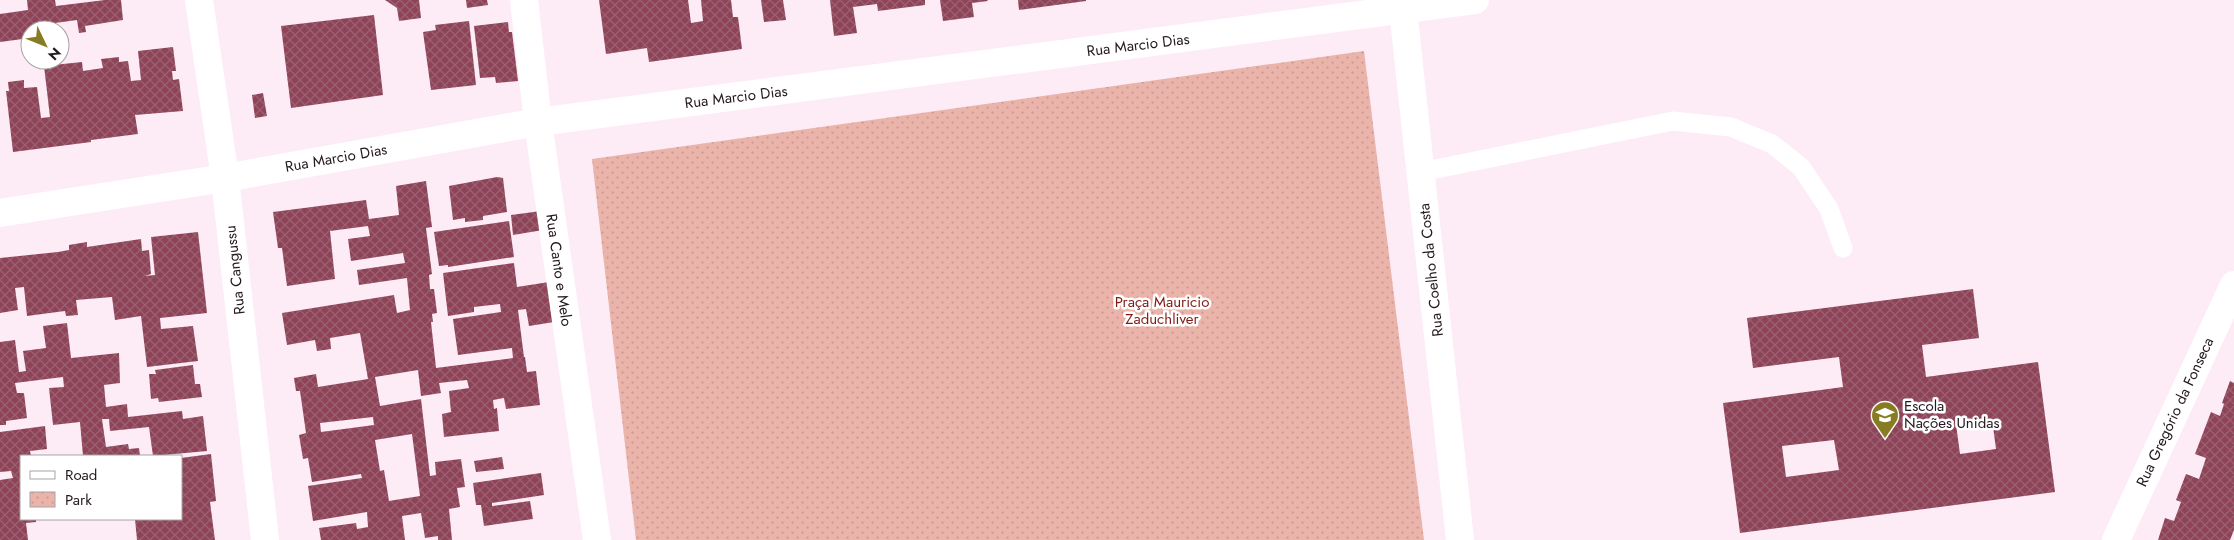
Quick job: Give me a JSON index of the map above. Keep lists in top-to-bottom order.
{
  "streets": {
    "street": [
      "Rua Marcio Dias",
      "Rua Cangussu",
      "Rua Canto e Melo",
      "Rua Coelho da Costa",
      "Rua Gregório da Fonseca"
    ]
  },
  "crossings": [
    ["Rua Marcio Dias", "Rua Cangussu"],
    ["Rua Marcio Dias", "Rua Canto e Melo"],
    ["Rua Marcio Dias", "Rua Coelho da Costa"]
  ],
  "parks": ["Praça Mauricio Zaduchliver"],
  "places": {
    "school or university": ["Escola Nações Unidas"]
  },
  "legend": ["Road", "Park"],
  "north": "bottom right"
}
